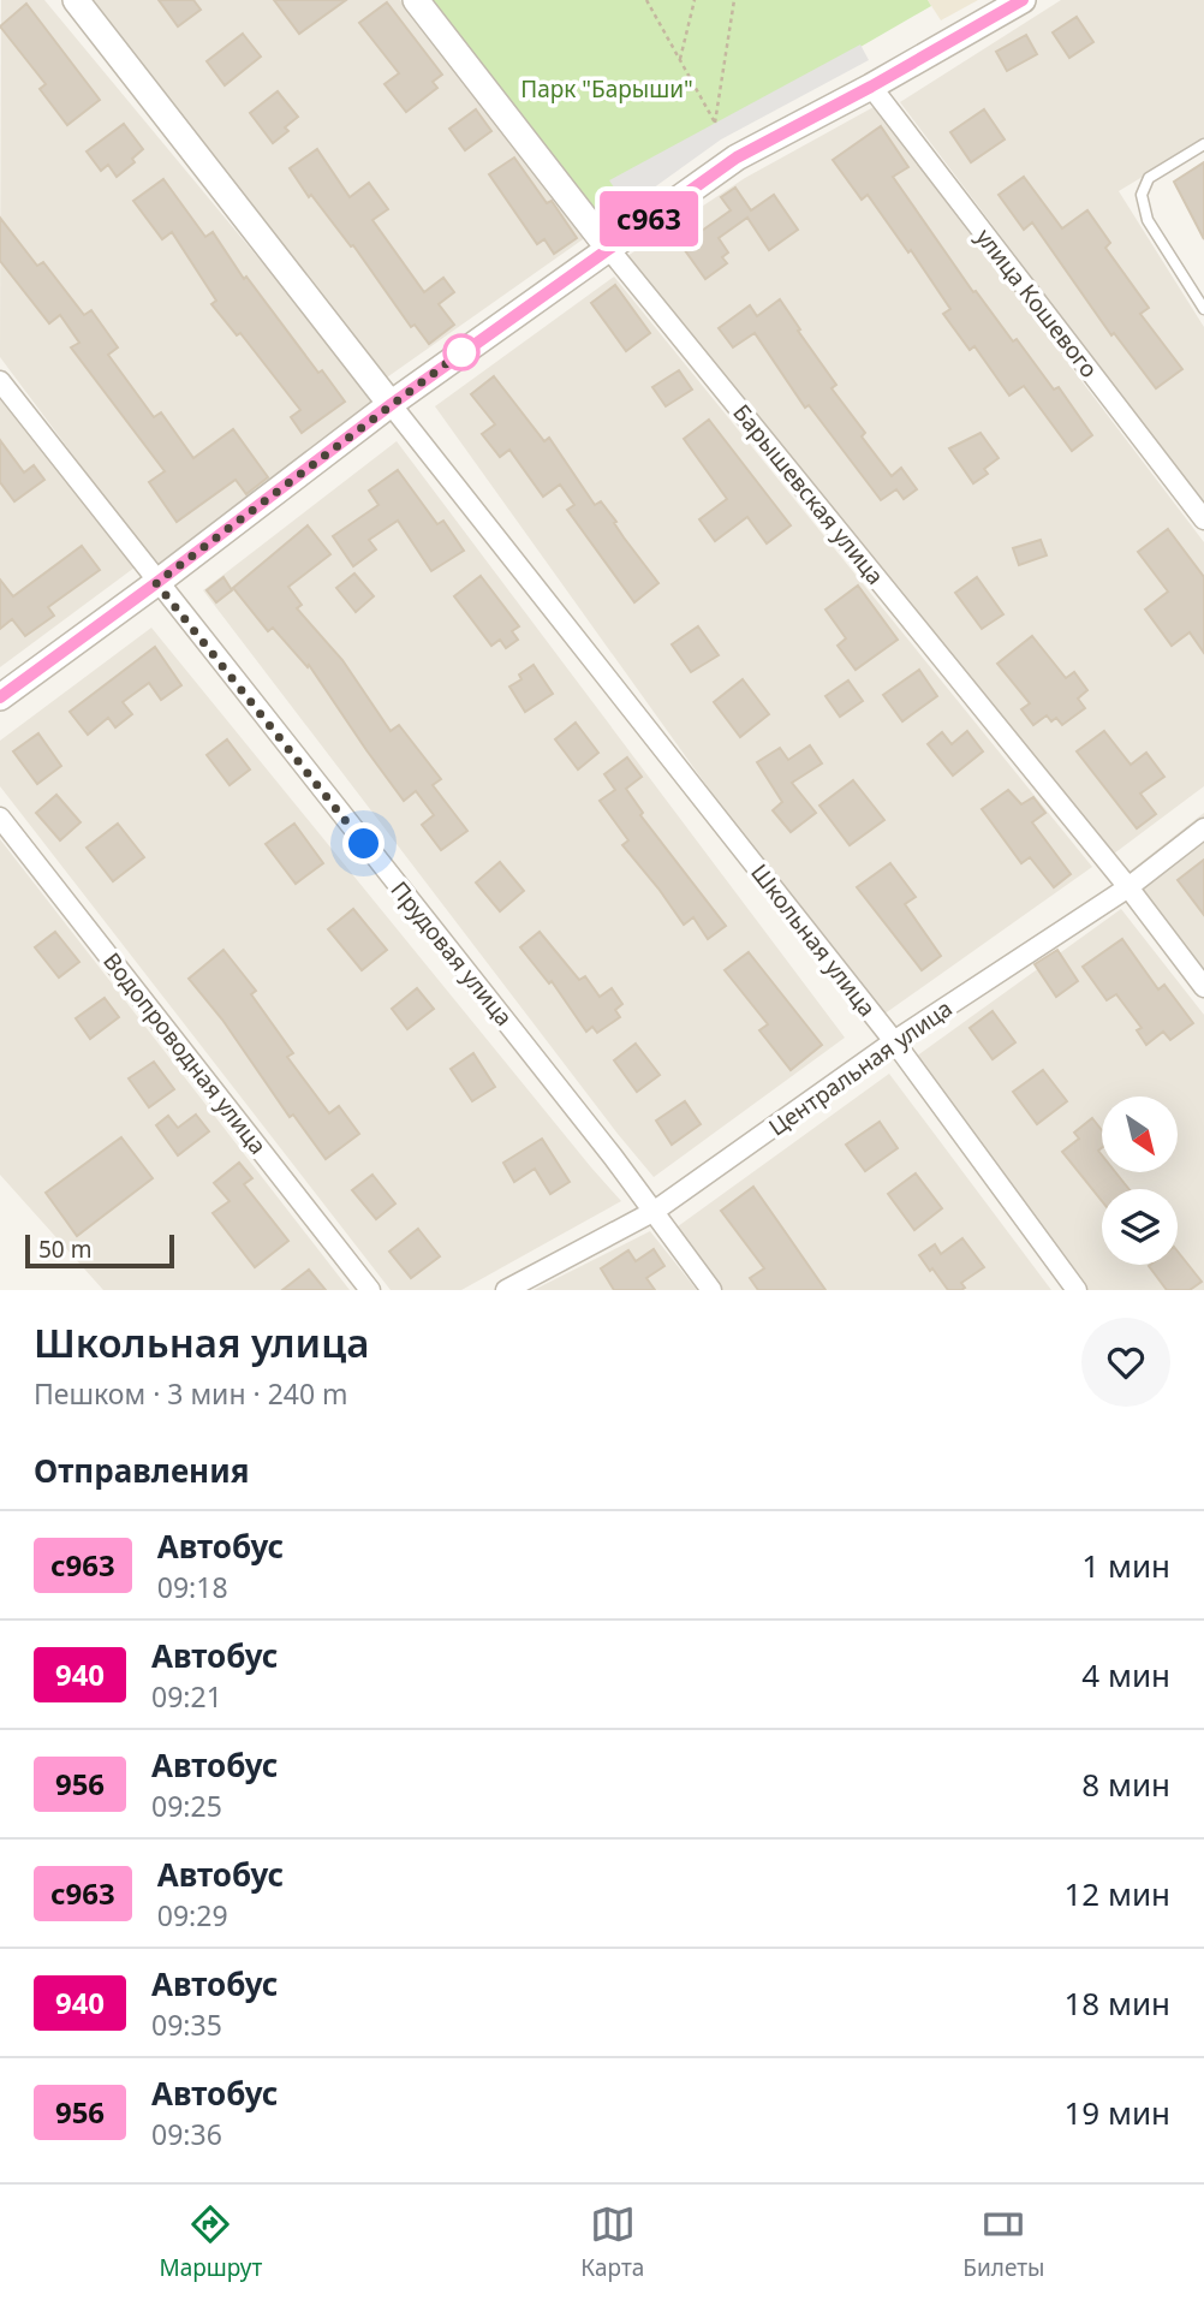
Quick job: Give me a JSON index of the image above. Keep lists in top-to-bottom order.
{
  "streets": {
    "street": [
      "улица Кошевого",
      "Барышевская улица",
      "Школьная улица",
      "Прудовая улица",
      "Водопроводная улица",
      "Центральная улица"
    ]
  },
  "crossings": [
    ["Барышевская улица", "Центральная улица"],
    ["Школьная улица", "Центральная улица"],
    ["Прудовая улица", "Центральная улица"]
  ],
  "parks": ["Парк \"Барыши\""],
  "lines": ["bus line с963"],
  "scale_bar": "50 m",
  "north": "bottom right",
  "page": {
    "on_map": "с963",
    "scale": "50 m",
    "heading": [
      ["Школьная улица", "Пешком · 3 мин · 240 m"],
      "Отправления"
    ],
    "list": [
      {
        "mark": "с963",
        "name": "Автобус",
        "note": "09:18",
        "value": "1 мин"
      },
      {
        "mark": "940",
        "name": "Автобус",
        "note": "09:21",
        "value": "4 мин"
      },
      {
        "mark": "956",
        "name": "Автобус",
        "note": "09:25",
        "value": "8 мин"
      },
      {
        "mark": "с963",
        "name": "Автобус",
        "note": "09:29",
        "value": "12 мин"
      },
      {
        "mark": "940",
        "name": "Автобус",
        "note": "09:35",
        "value": "18 мин"
      },
      {
        "mark": "956",
        "name": "Автобус",
        "note": "09:36",
        "value": "19 мин"
      }
    ],
    "tabs": ["Маршрут", "Карта", "Билеты"]
  }
}
